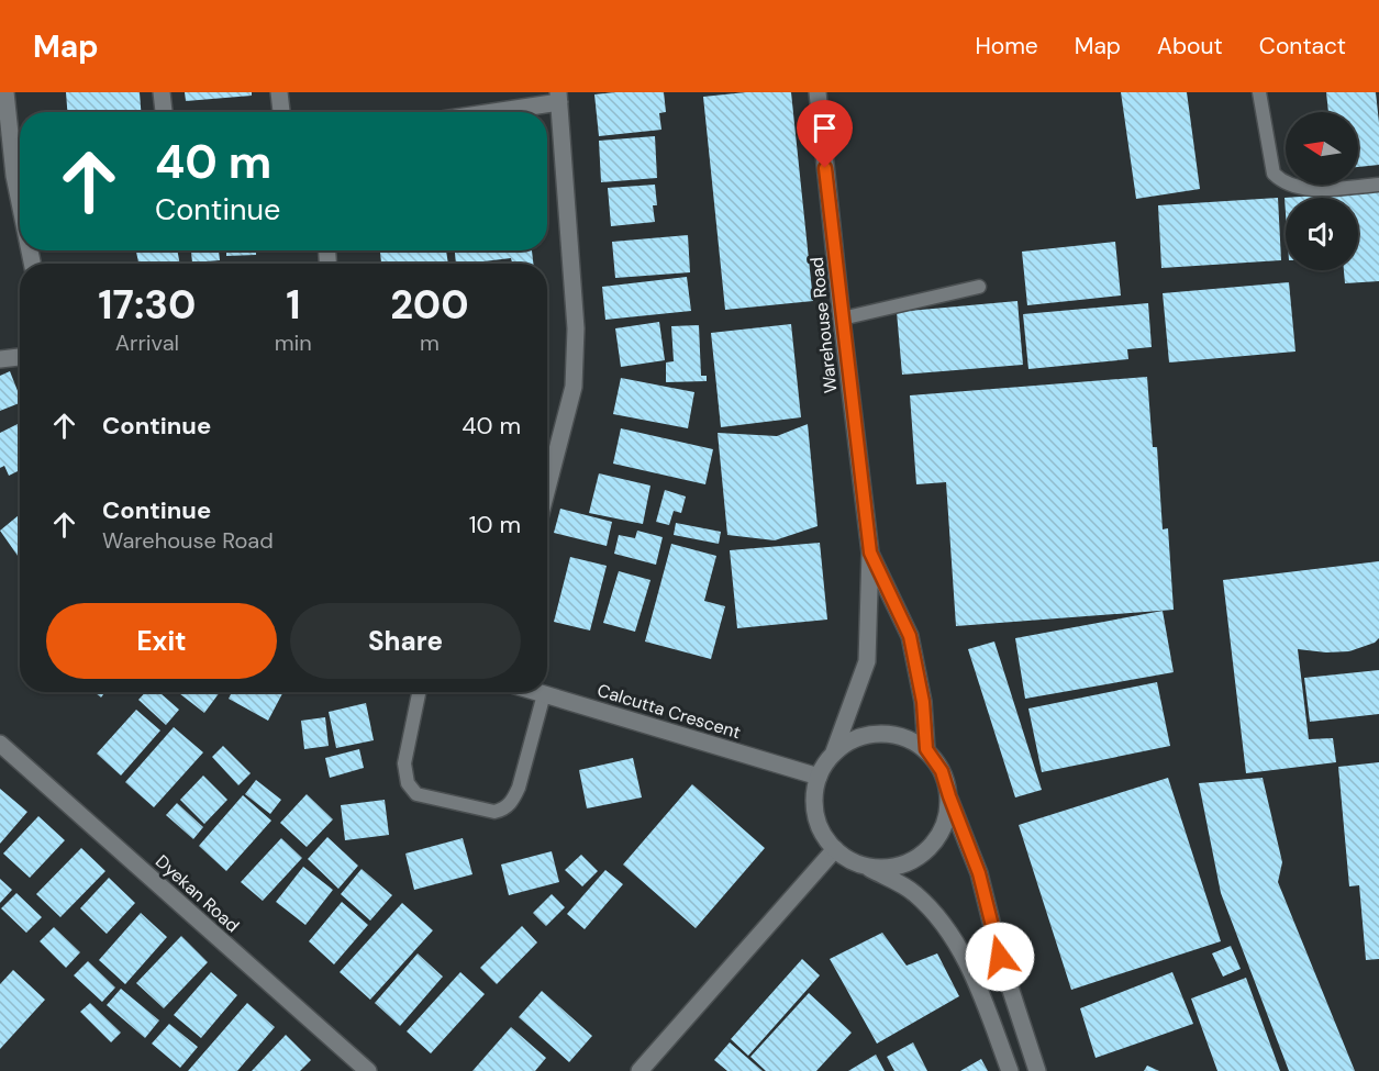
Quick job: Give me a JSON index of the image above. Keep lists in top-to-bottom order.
{
  "streets": {
    "street": ["Warehouse Road", "Calcutta Crescent", "Dyekan Road"]
  },
  "crossings": [
    ["Warehouse Road", "Calcutta Crescent"]
  ],
  "north": "left",
  "page": {
    "header": "Map",
    "nav": [
      "Home",
      "Map",
      "About",
      "Contact"
    ],
    "turn": ["40 m", "Continue"],
    "eta": [
      "17:30",
      "Arrival",
      "1",
      "min",
      "200",
      "m"
    ],
    "list": [
      {
        "name": "Continue",
        "value": "40 m"
      },
      {
        "name": "Continue",
        "note": "Warehouse Road",
        "value": "10 m"
      }
    ],
    "buttons": ["Exit", "Share"]
  }
}
